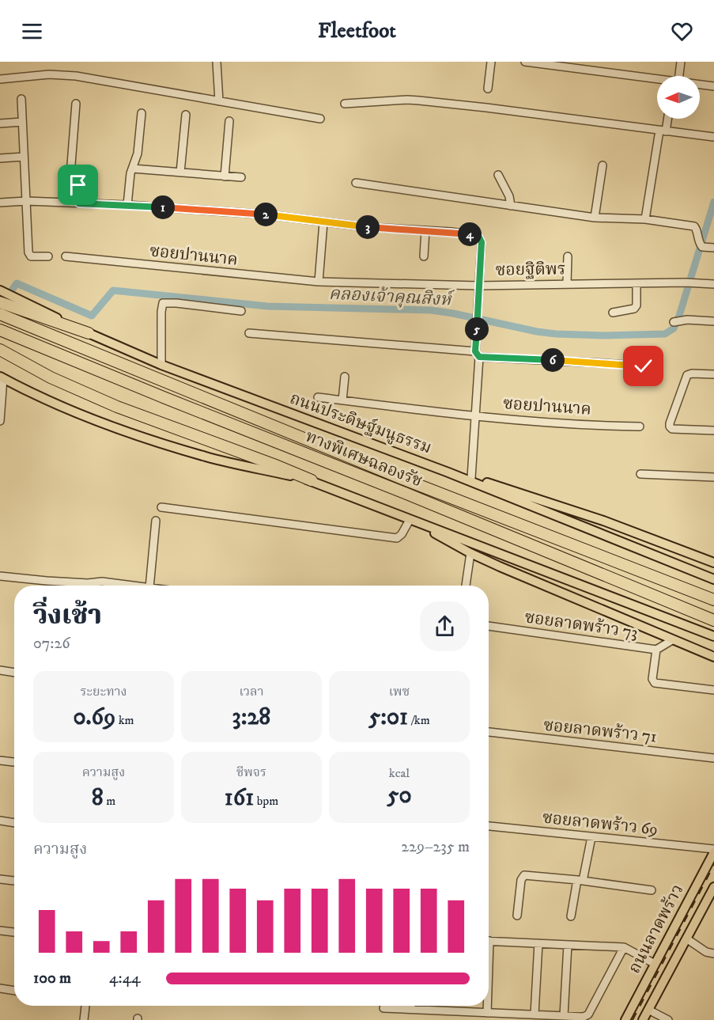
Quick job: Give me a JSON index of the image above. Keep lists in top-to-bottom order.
{
  "streets": {
    "highway": ["ทางพิเศษฉลองรัช"],
    "main road": ["ถนนประดิษฐ์มนูธรรม", "ถนนลาดพร้าว"],
    "street": [
      "ซอยปานนาค",
      "ซอยฐิติพร",
      "ซอยลาดพร้าว 73",
      "ซอยลาดพร้าว 71",
      "ซอยลาดพร้าว 69"
    ]
  },
  "crossings": [
    ["ซอยปานนาค", "ซอยฐิติพร"],
    ["ซอยลาดพร้าว 69", "ถนนลาดพร้าว"]
  ],
  "water": ["คลองเจ้าคุณสิงห์"],
  "north": "left",
  "page": {
    "header": "Fleetfoot",
    "pins": [
      "1",
      "2",
      "3",
      "4",
      "5",
      "6"
    ],
    "heading": ["วิ่งเช้า", "07:26"],
    "stats": [
      ["ระยะทาง", "0.69 km"],
      ["เวลา", "3:28"],
      ["เพซ", "5:01 /km"],
      ["ความสูง", "8 m"],
      ["ชีพจร", "161 bpm"],
      ["kcal", "50"]
    ],
    "chart": ["ความสูง", "229–235 m"],
    "list": [
      {
        "name": "100 m",
        "note": "4:44"
      }
    ]
  }
}
